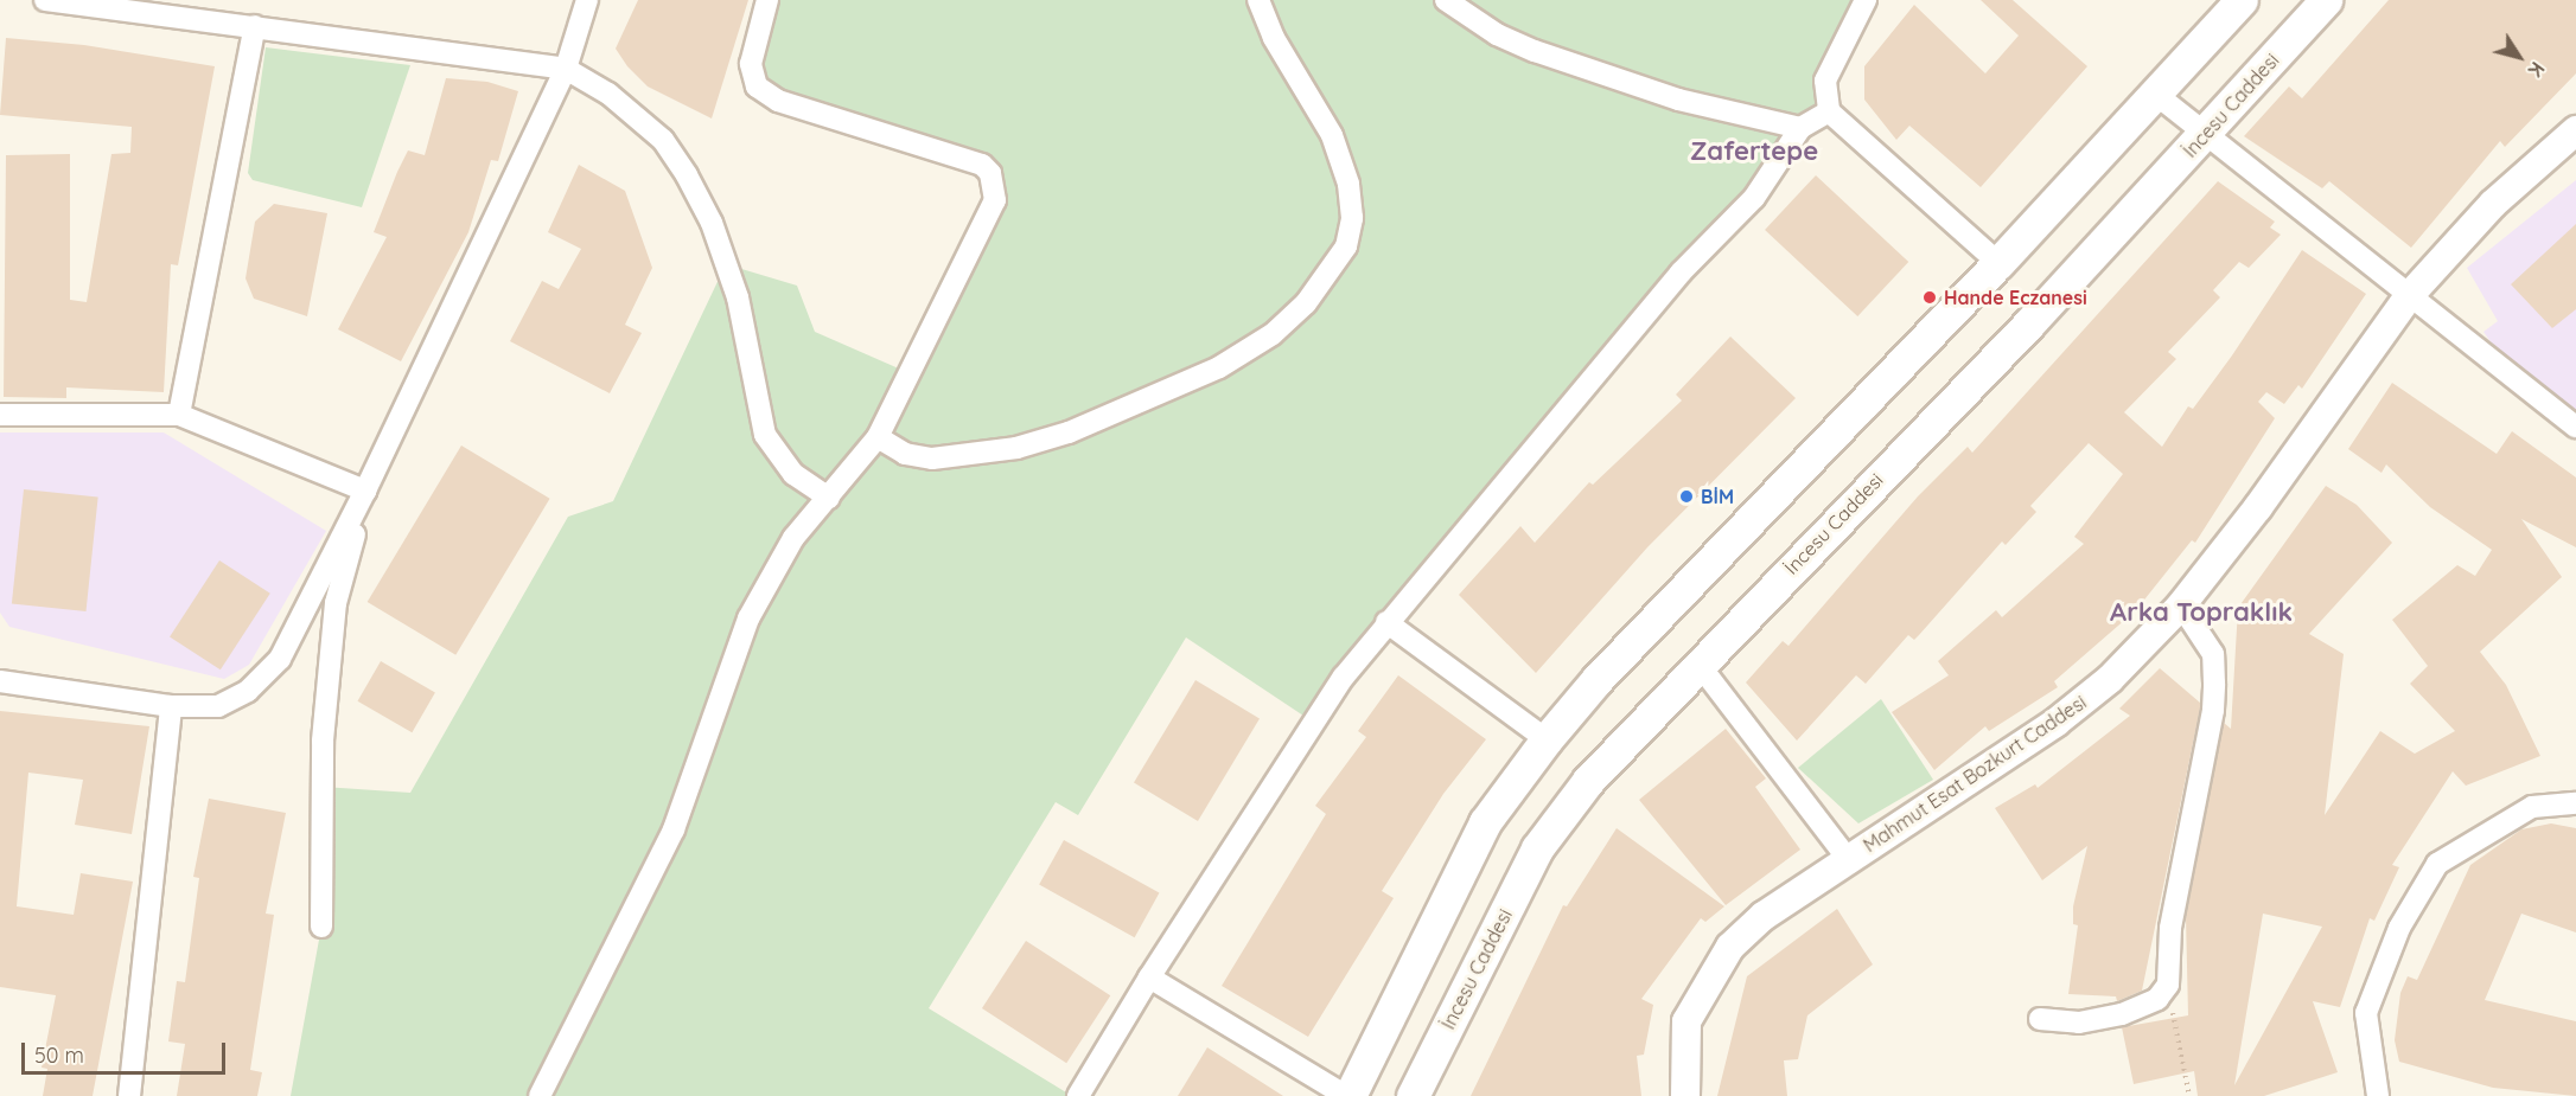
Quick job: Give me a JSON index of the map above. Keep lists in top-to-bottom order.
{
  "streets": {
    "main road": ["İncesu Caddesi"],
    "street": ["Mahmut Esat Bozkurt Caddesi"]
  },
  "districts": ["Zafertepe", "Arka Topraklık"],
  "places": ["Hande Eczanesi", "BİM"],
  "scale_bar": "50 m",
  "north": "bottom right"
}
